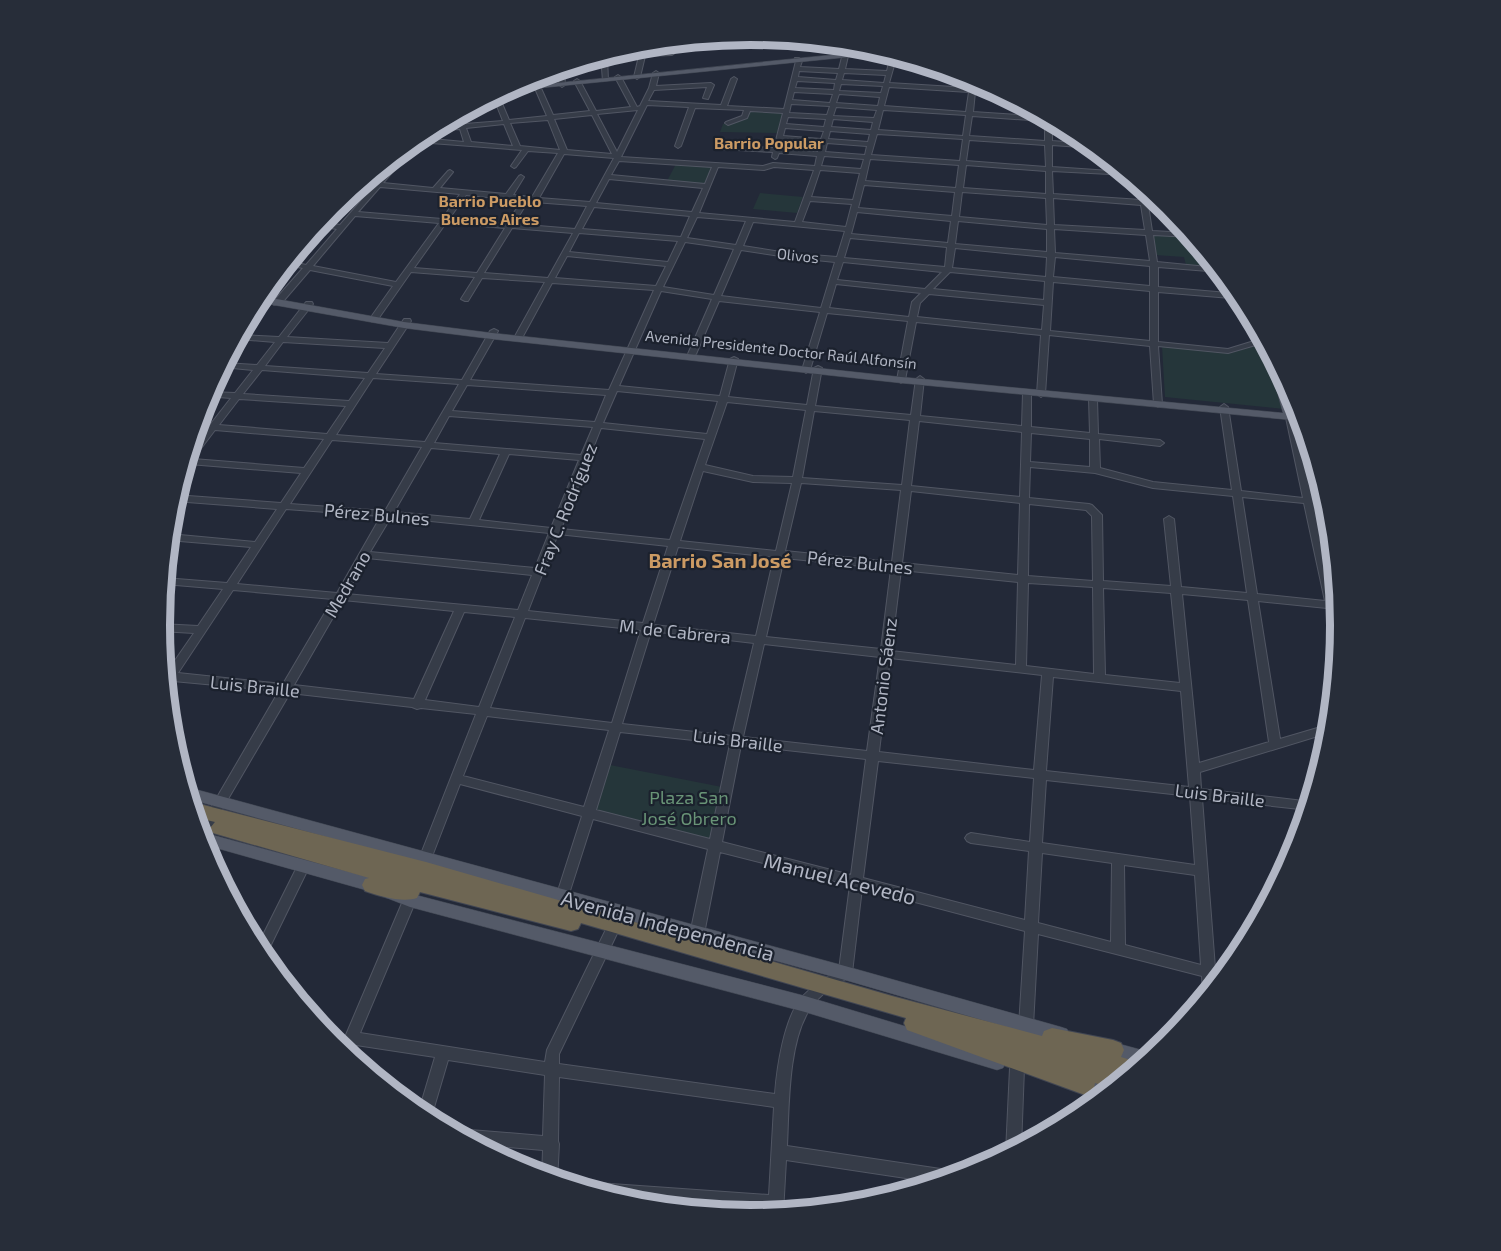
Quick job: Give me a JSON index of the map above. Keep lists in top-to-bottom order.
{
  "streets": {
    "highway": ["Avenida Independencia"],
    "main road": ["Avenida Presidente Doctor Raúl Alfonsín"],
    "street": [
      "Olivos",
      "Fray C. Rodríguez",
      "Pérez Bulnes",
      "Medrano",
      "M. de Cabrera",
      "Antonio Sáenz",
      "Luis Braille",
      "Manuel Acevedo"
    ]
  },
  "crossings": [
    ["Olivos", "Fray C. Rodríguez"],
    ["Avenida Presidente Doctor Raúl Alfonsín", "Fray C. Rodríguez"],
    ["Avenida Presidente Doctor Raúl Alfonsín", "Medrano"],
    ["Avenida Presidente Doctor Raúl Alfonsín", "Antonio Sáenz"],
    ["Fray C. Rodríguez", "Pérez Bulnes"],
    ["Fray C. Rodríguez", "M. de Cabrera"],
    ["Fray C. Rodríguez", "Luis Braille"],
    ["Fray C. Rodríguez", "Manuel Acevedo"],
    ["Fray C. Rodríguez", "Avenida Independencia"],
    ["Pérez Bulnes", "Medrano"],
    ["Pérez Bulnes", "Antonio Sáenz"],
    ["Medrano", "M. de Cabrera"],
    ["Medrano", "Luis Braille"],
    ["Medrano", "Avenida Independencia"],
    ["M. de Cabrera", "Antonio Sáenz"],
    ["Antonio Sáenz", "Luis Braille"],
    ["Antonio Sáenz", "Manuel Acevedo"],
    ["Antonio Sáenz", "Avenida Independencia"]
  ],
  "districts": ["Barrio Popular", "Barrio Pueblo Buenos Aires", "Barrio San José"],
  "parks": ["Plaza San José Obrero"]
}
